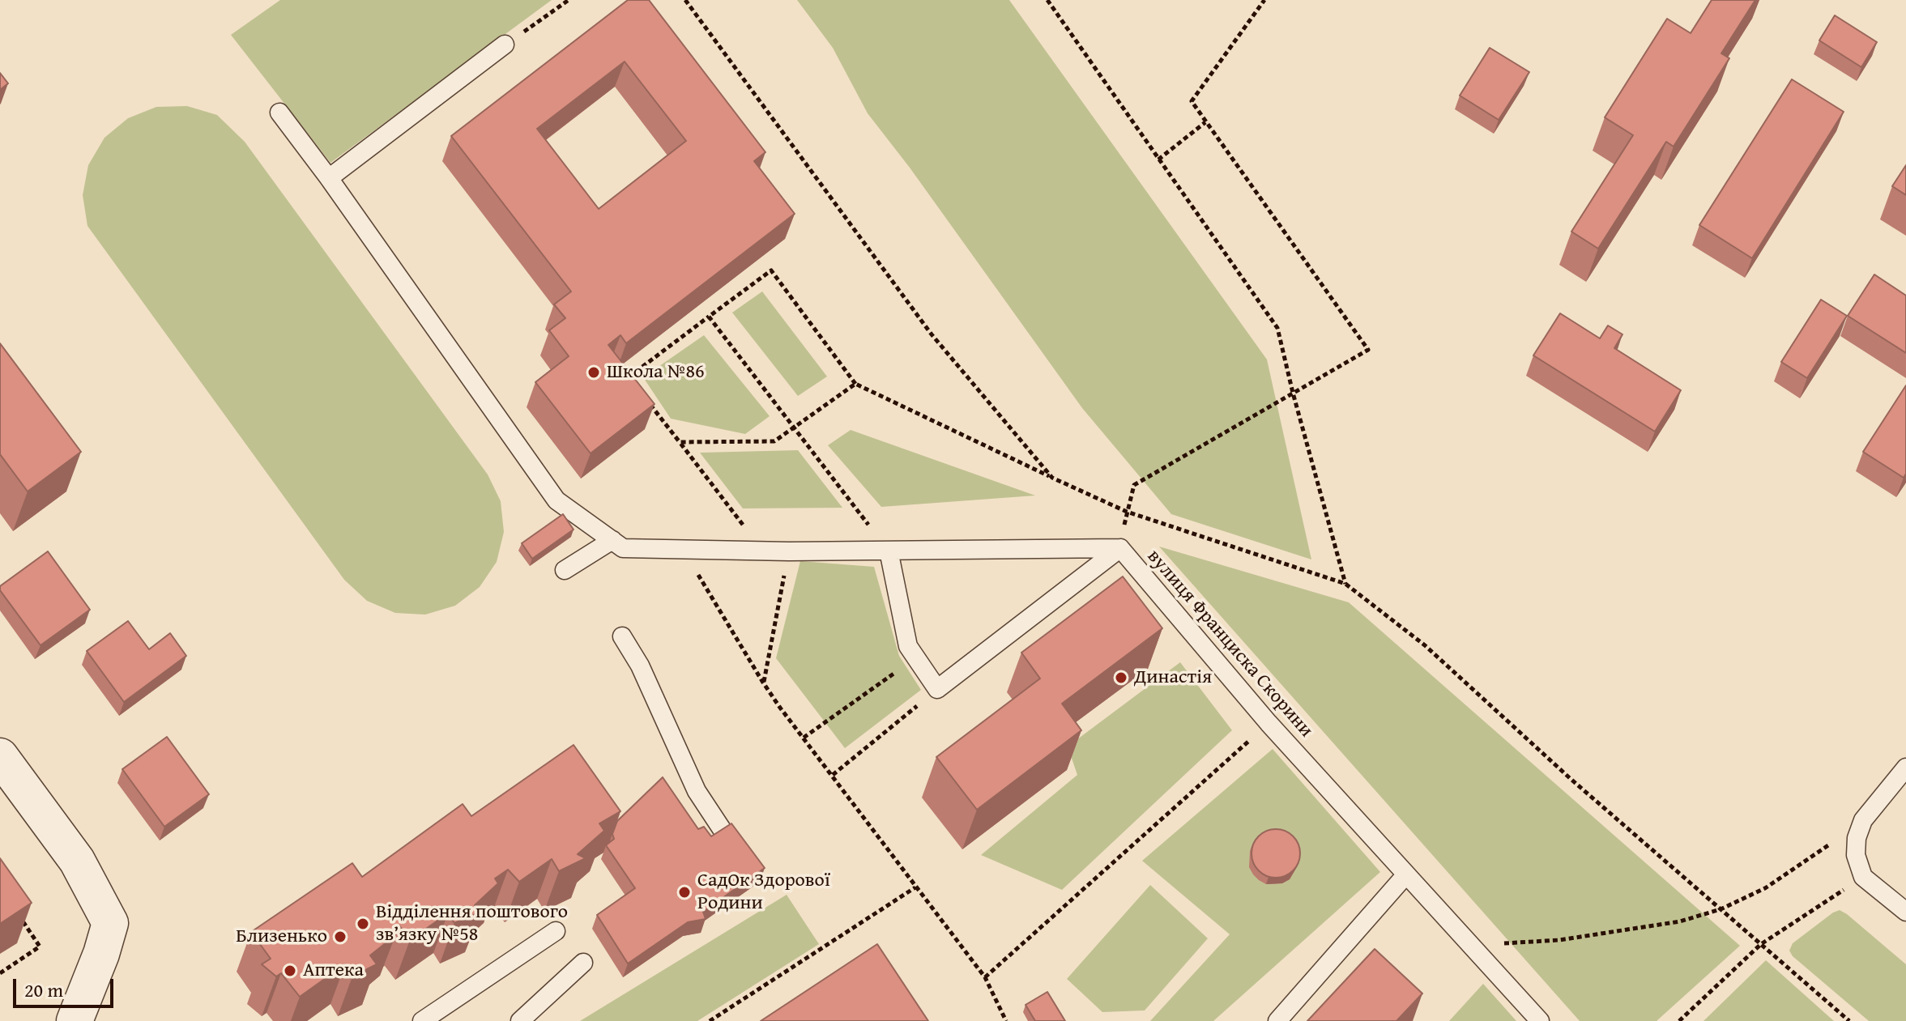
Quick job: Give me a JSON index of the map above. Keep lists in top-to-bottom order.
{
  "streets": {
    "lane": ["вулиця Франциска Скорини"]
  },
  "places": [
    "Школа №86",
    "Династія",
    "СадОк Здорової Родини",
    "Відділення поштового зв’язку №58",
    "Близенько",
    "Аптека"
  ],
  "scale_bar": "20 m"
}
